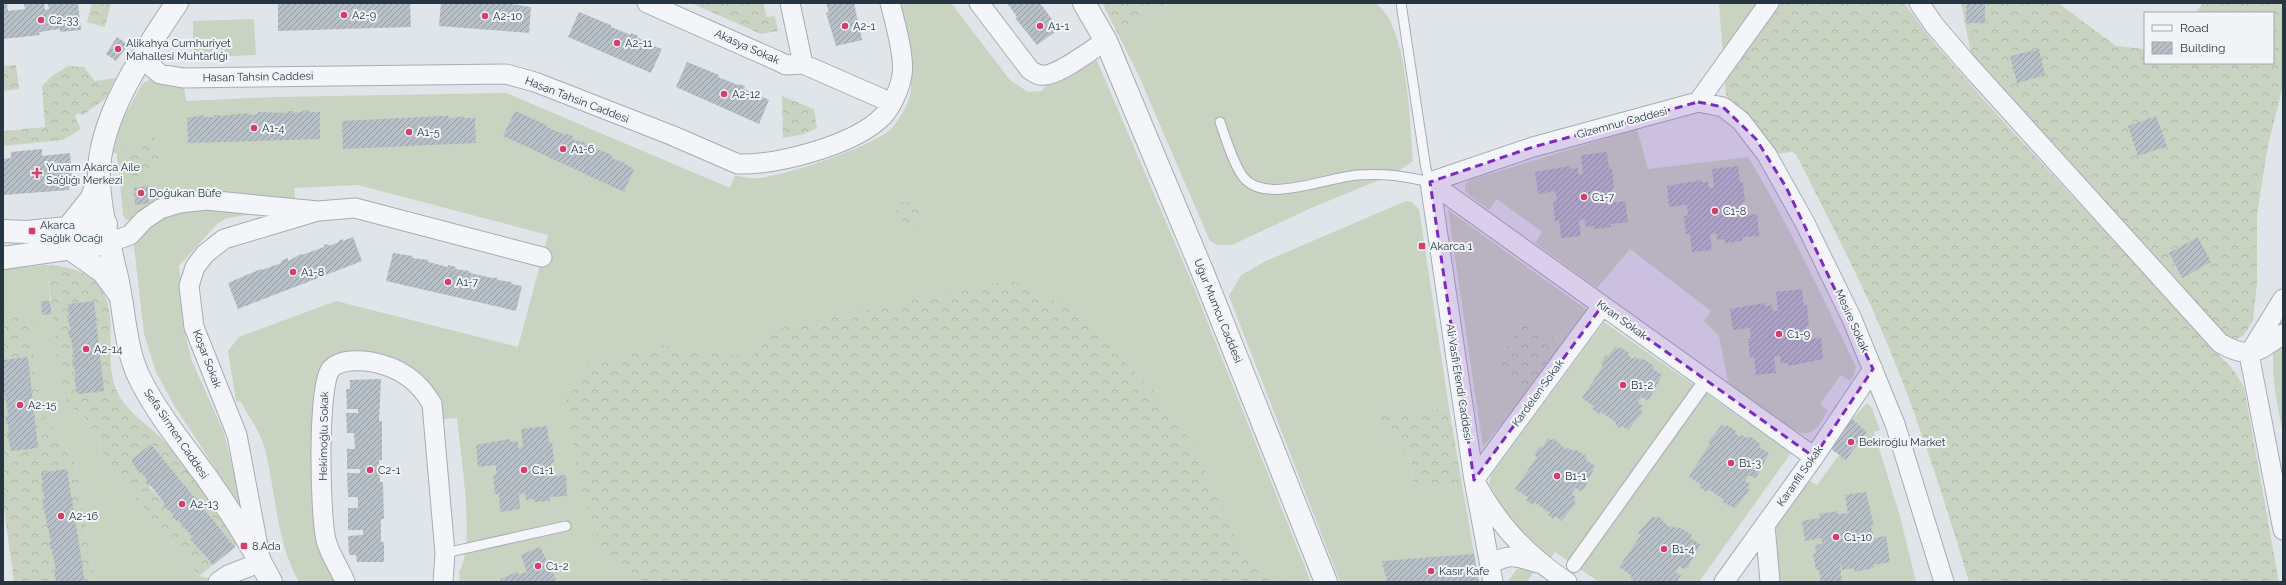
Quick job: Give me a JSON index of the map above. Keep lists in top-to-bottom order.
{
  "streets": {
    "street": [
      "Akasya Sokak",
      "Hasan Tahsin Caddesi",
      "Gizemnur Caddesi",
      "Uğur Mumcu Caddesi",
      "Kıran Sokak",
      "Mesire Sokak",
      "Koşar Sokak",
      "Ali Vasfi Efendi Caddesi",
      "Kardelen Sokak",
      "Sefa Sirmen Caddesi",
      "Hekimoğlu Sokak",
      "Karanfil Sokak"
    ]
  },
  "crossings": [
    ["Akasya Sokak", "Hasan Tahsin Caddesi"],
    ["Gizemnur Caddesi", "Kıran Sokak"],
    ["Gizemnur Caddesi", "Mesire Sokak"],
    ["Gizemnur Caddesi", "Ali Vasfi Efendi Caddesi"],
    ["Kıran Sokak", "Ali Vasfi Efendi Caddesi"],
    ["Kıran Sokak", "Kardelen Sokak"],
    ["Kıran Sokak", "Karanfil Sokak"],
    ["Mesire Sokak", "Karanfil Sokak"],
    ["Koşar Sokak", "Sefa Sirmen Caddesi"],
    ["Ali Vasfi Efendi Caddesi", "Kardelen Sokak"]
  ],
  "places": {
    "other": [
      "A2-9",
      "A2-10",
      "C2-33",
      "A2-1",
      "A1-1",
      "A2-11",
      "Alikahya Cumhuriyet Mahallesi Muhtarlığı",
      "A2-12",
      "A1-4",
      "A1-5",
      "A1-6",
      "Doğukan Büfe",
      "C1-7",
      "C1-8",
      "A1-8",
      "A1-7",
      "C1-9",
      "A2-14",
      "B1-2",
      "A2-15",
      "Bekiroğlu Market",
      "B1-3",
      "C2-1",
      "C1-1",
      "B1-1",
      "A2-13",
      "A2-16",
      "C1-10",
      "B1-4",
      "C1-2",
      "Kasır Kafe"
    ],
    "health": ["Yuvam Akarca Aile Sağlığı Merkezi"],
    "transit": ["Akarca Sağlık Ocağı", "Akarca 1", "8.Ada"]
  },
  "legend": ["Road", "Building"]
}
